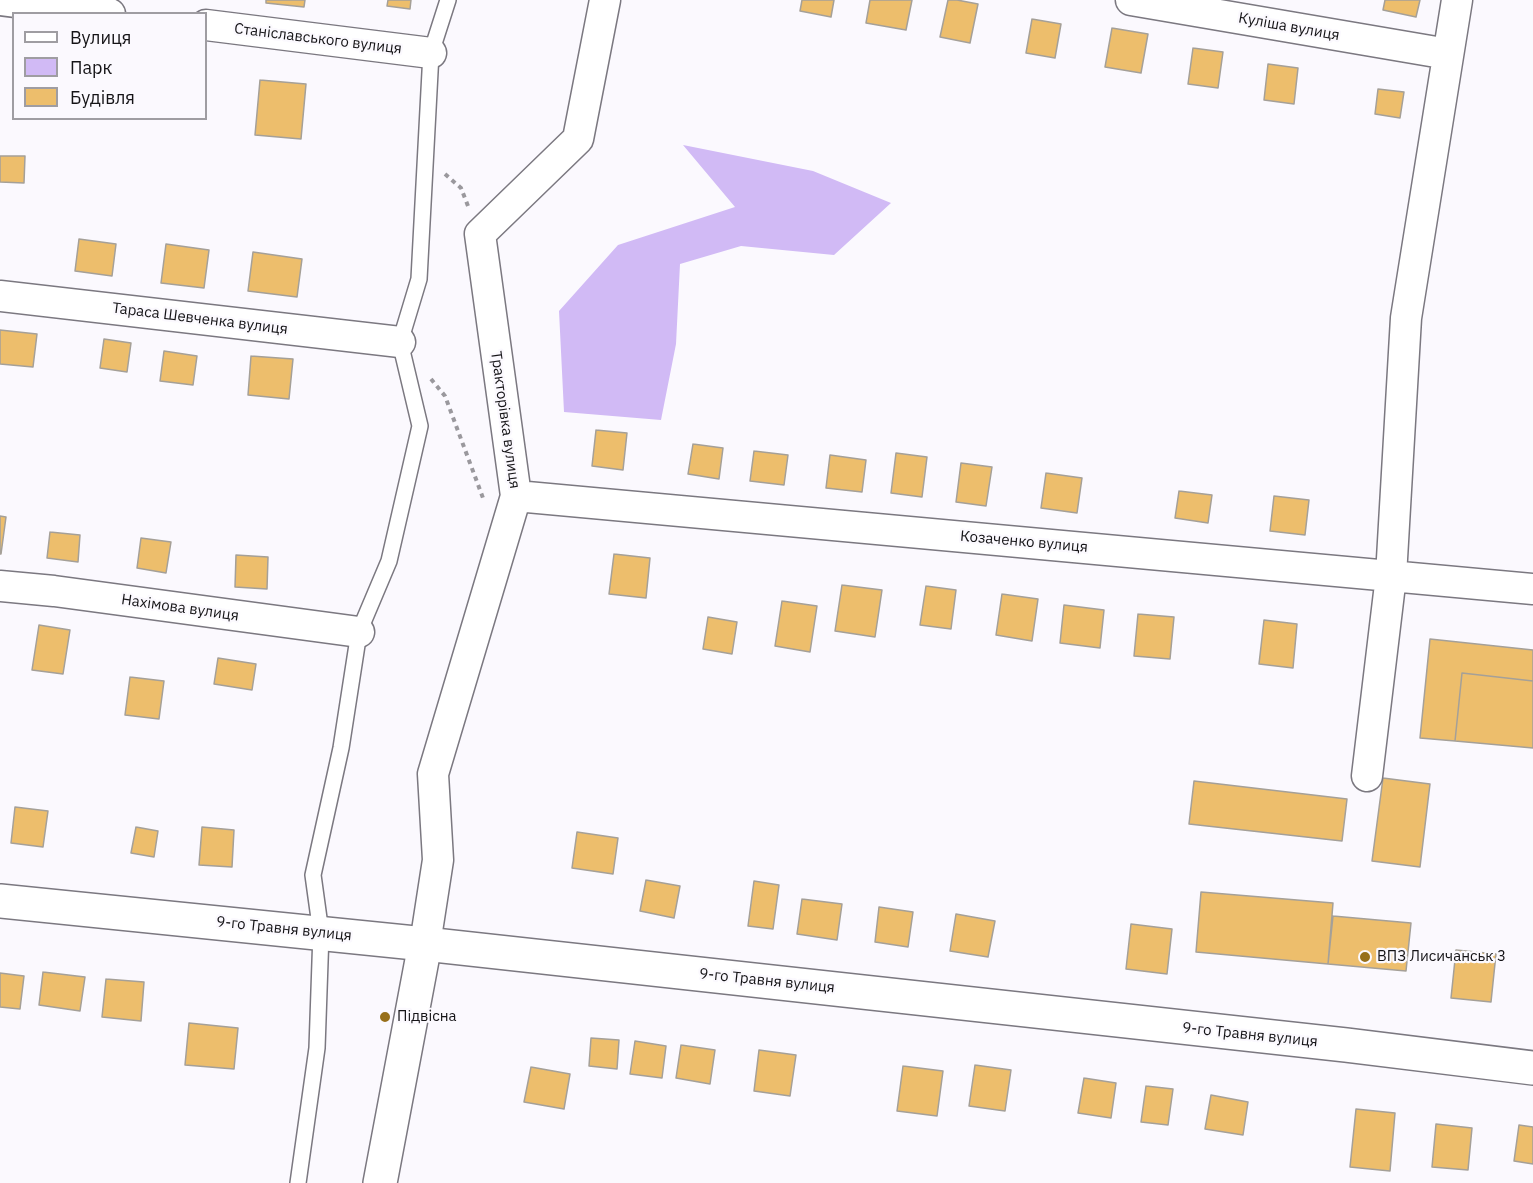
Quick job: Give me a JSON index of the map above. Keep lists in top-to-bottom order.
{
  "streets": {
    "main road": ["9-го Травня вулиця"],
    "street": [
      "Куліша вулиця",
      "Станіславського вулиця",
      "Тараса Шевченка вулиця",
      "Тракторівка вулиця",
      "Козаченко вулиця",
      "Нахімова вулиця"
    ]
  },
  "crossings": [
    ["Тракторівка вулиця", "Козаченко вулиця"],
    ["Тракторівка вулиця", "9-го Травня вулиця"]
  ],
  "places": ["ВПЗ Лисичанськ 3", "Підвісна"],
  "legend": ["Вулиця", "Парк", "Будівля"]
}
